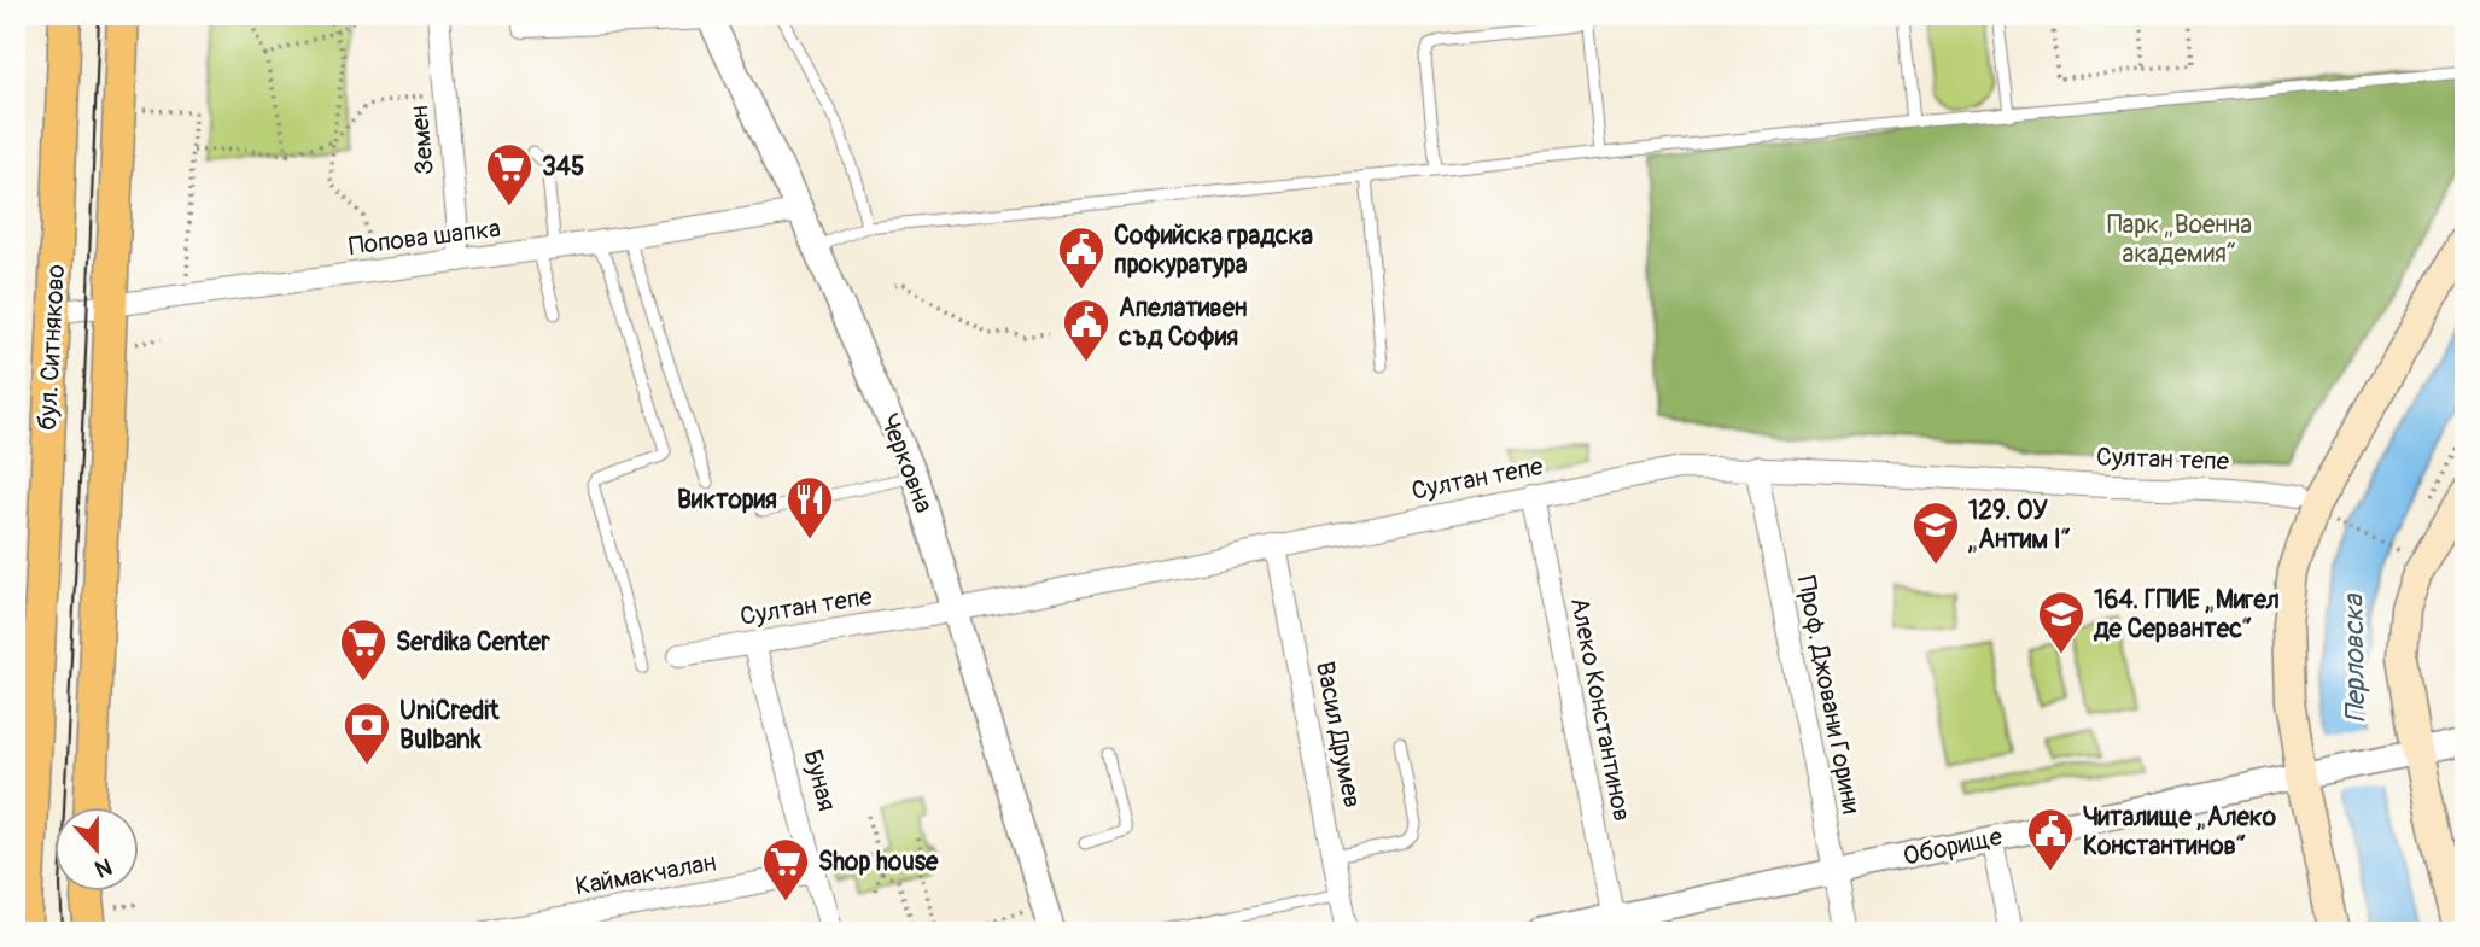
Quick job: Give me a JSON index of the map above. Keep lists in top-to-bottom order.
{
  "streets": {
    "main road": ["бул. Ситняково"],
    "street": [
      "Земен",
      "Попова шапка",
      "Султан тепе",
      "Черковна",
      "Проф. Джовани Горини",
      "Алеко Константинов",
      "Васил Друмев",
      "Буная",
      "Оборище",
      "Каймакчалан"
    ]
  },
  "crossings": [
    ["Земен", "Попова шапка"],
    ["Попова шапка", "бул. Ситняково"],
    ["Попова шапка", "Черковна"],
    ["Султан тепе", "Черковна"],
    ["Султан тепе", "Проф. Джовани Горини"],
    ["Султан тепе", "Алеко Константинов"],
    ["Султан тепе", "Васил Друмев"],
    ["Султан тепе", "Буная"],
    ["Проф. Джовани Горини", "Оборище"],
    ["Алеко Константинов", "Оборище"],
    ["Буная", "Каймакчалан"]
  ],
  "water": ["Перловска"],
  "parks": ["Парк „Военна академия“"],
  "places": {
    "supermarket": ["345", "Serdika Center", "Shop house"],
    "public building": ["Софийска градска прокуратура", "Апелативен съд София", "Читалище „Алеко Константинов“"],
    "restaurant": ["Виктория"],
    "school or university": ["129. ОУ „Антим I“", "164. ГПИЕ „Мигел де Сервантес“"],
    "bank": ["UniCredit Bulbank"]
  },
  "north": "bottom"
}
